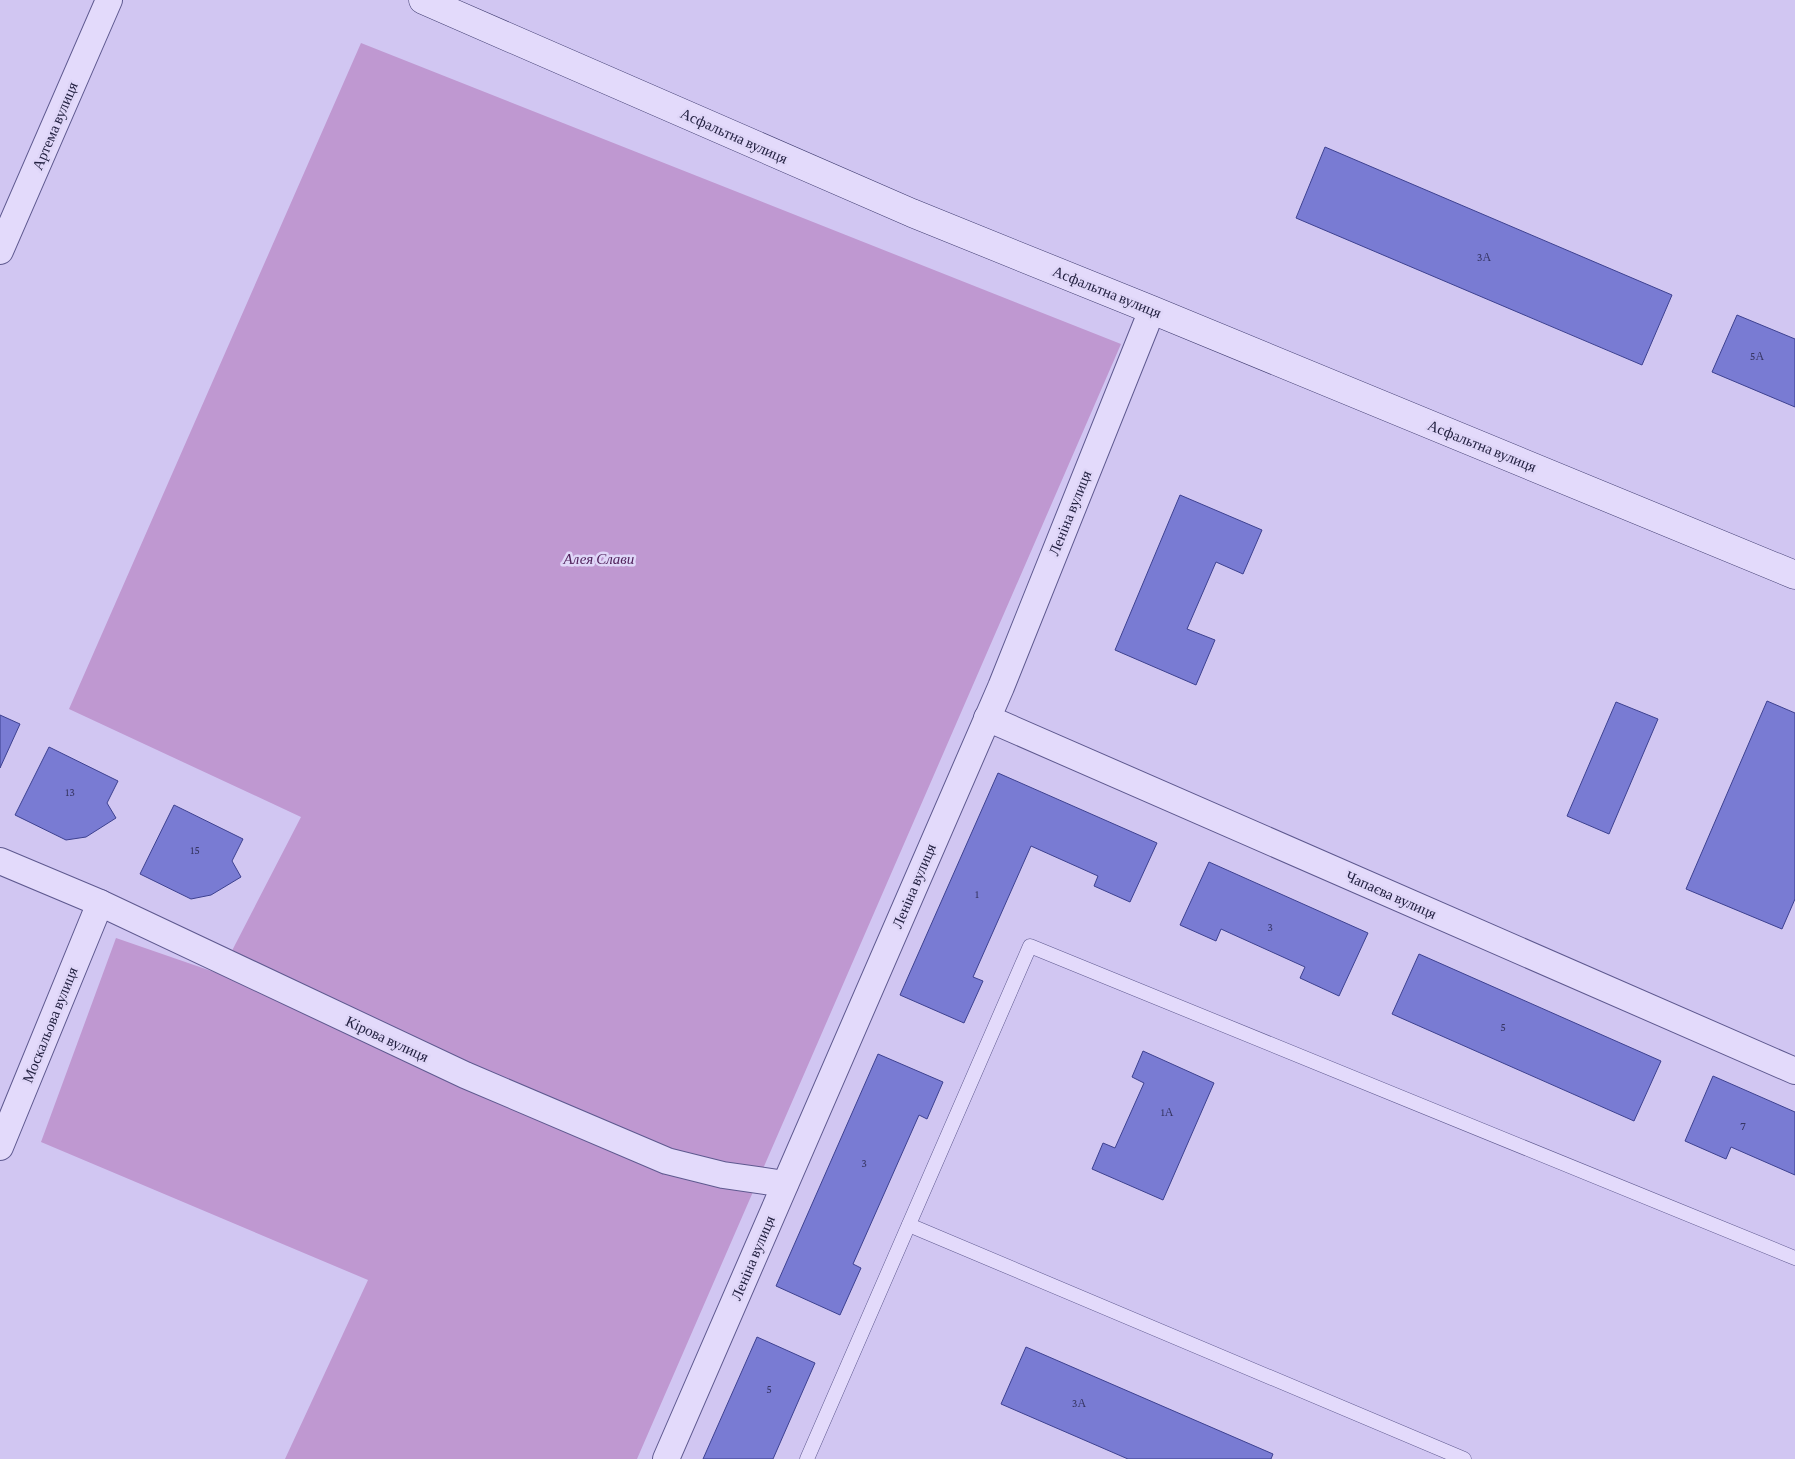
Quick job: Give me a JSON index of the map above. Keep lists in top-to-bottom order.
{
  "streets": {
    "main road": ["Асфальтна вулиця"],
    "street": [
      "Артема вулиця",
      "Леніна вулиця",
      "Чапаєва вулиця",
      "Москальова вулиця",
      "Кірова вулиця"
    ]
  },
  "crossings": [
    ["Асфальтна вулиця", "Леніна вулиця"],
    ["Леніна вулиця", "Чапаєва вулиця"],
    ["Леніна вулиця", "Кірова вулиця"],
    ["Москальова вулиця", "Кірова вулиця"]
  ],
  "parks": ["Алея Слави"],
  "house_numbers": [
    "3А",
    "5А",
    "13",
    "15",
    "1",
    "3",
    "5",
    "1А",
    "7",
    "3",
    "5",
    "3А"
  ]
}
